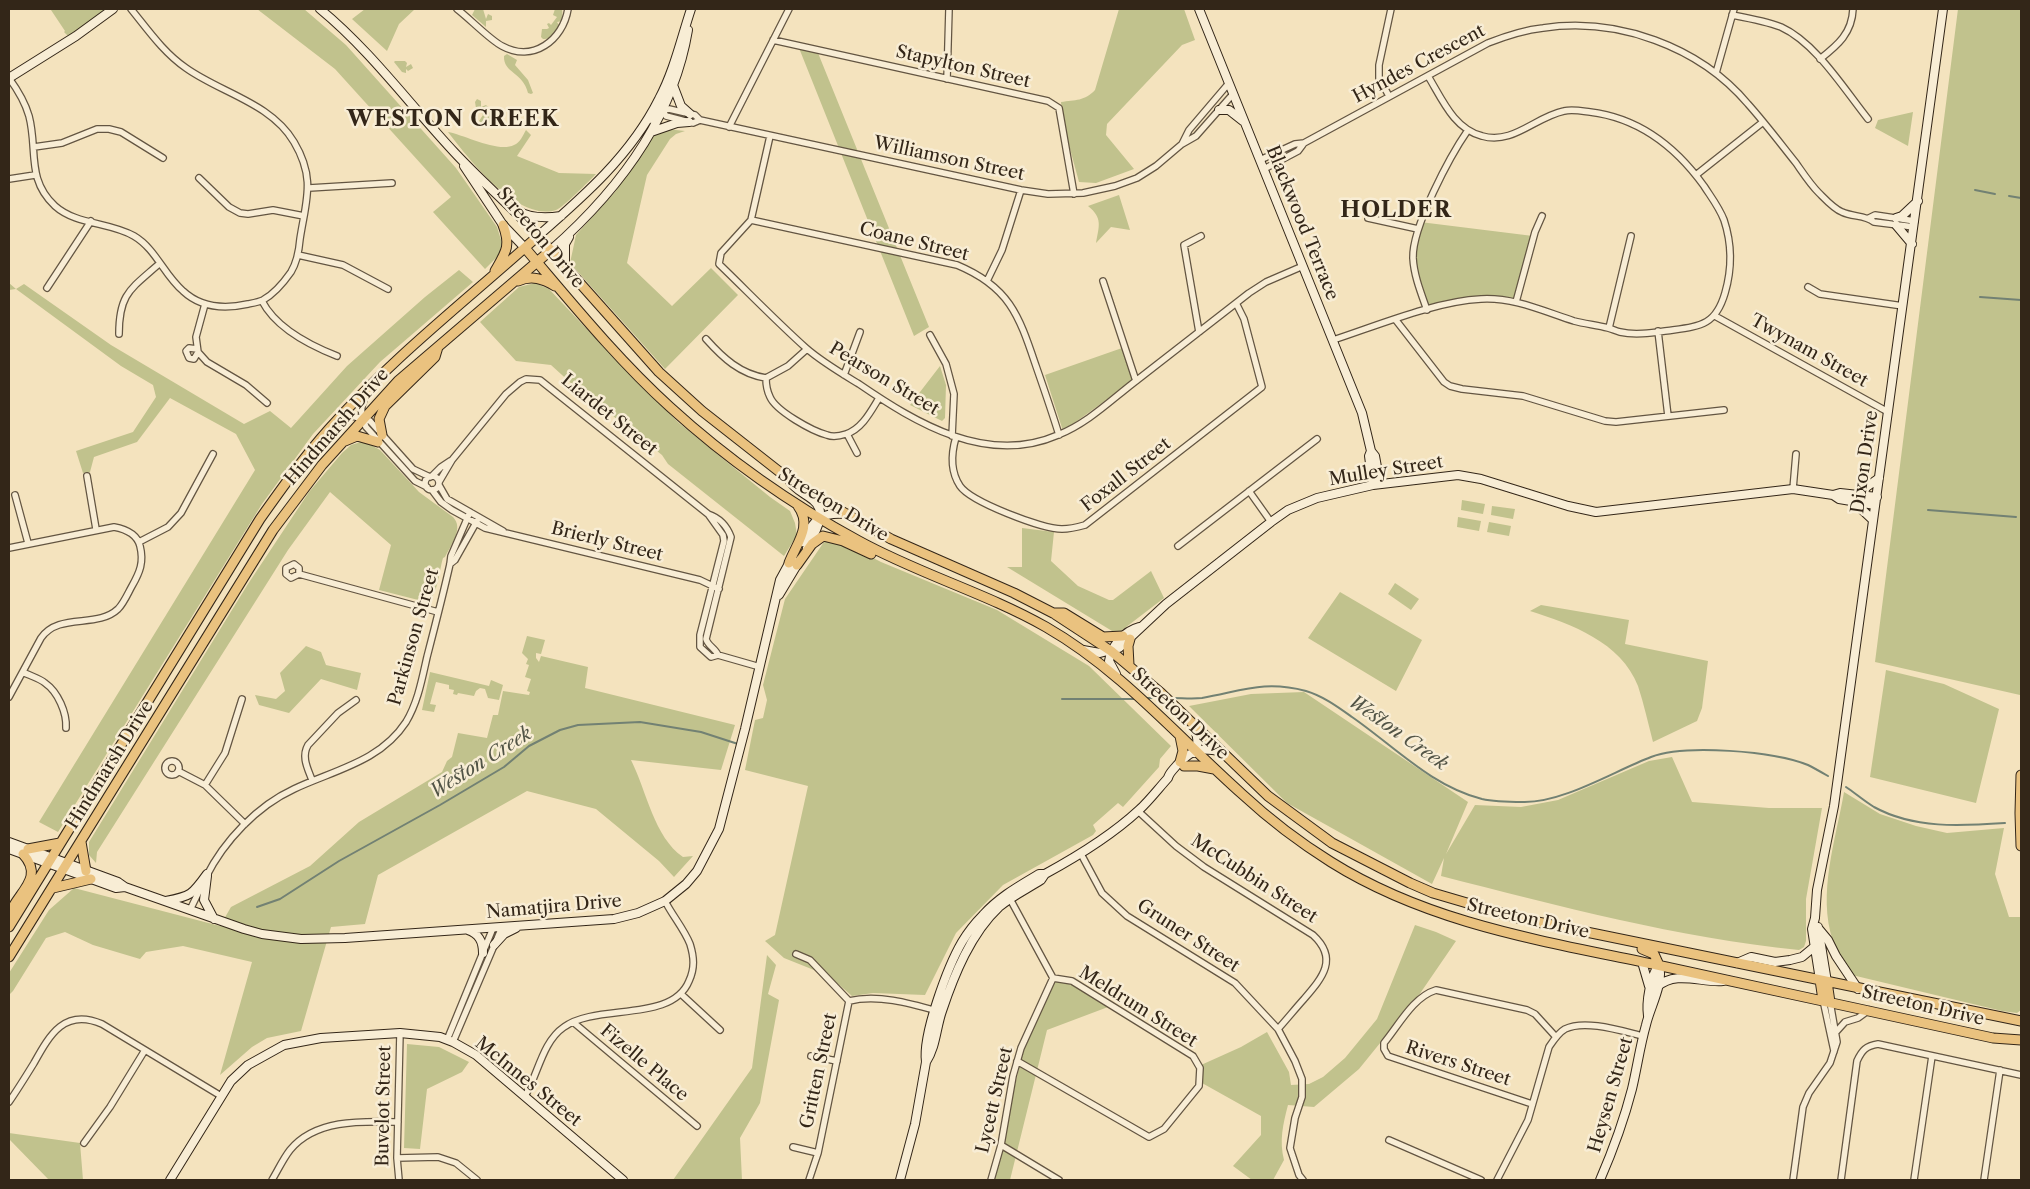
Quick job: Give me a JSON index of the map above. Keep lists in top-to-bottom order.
{
  "streets": {
    "main road": [
      "Blackwood Terrace",
      "Streeton Drive",
      "Hindmarsh Drive",
      "Dixon Drive",
      "Mulley Street",
      "Namatjira Drive",
      "McInnes Street",
      "Heysen Street"
    ],
    "street": [
      "Hyndes Crescent",
      "Stapylton Street",
      "Williamson Street",
      "Coane Street",
      "Twynam Street",
      "Pearson Street",
      "Liardet Street",
      "Foxall Street",
      "Brierly Street",
      "Parkinson Street",
      "McCubbin Street",
      "Gruner Street",
      "Meldrum Street",
      "Fizelle Place",
      "Rivers Street",
      "Gritten Street",
      "Lycett Street",
      "Buvelot Street"
    ]
  },
  "crossings": [
    ["Hyndes Crescent", "Blackwood Terrace"],
    ["Hyndes Crescent", "Dixon Drive"],
    ["Stapylton Street", "Williamson Street"],
    ["Williamson Street", "Blackwood Terrace"],
    ["Williamson Street", "Pearson Street"],
    ["Williamson Street", "Hindmarsh Drive"],
    ["Blackwood Terrace", "Pearson Street"],
    ["Blackwood Terrace", "Mulley Street"],
    ["Streeton Drive", "Hindmarsh Drive"],
    ["Streeton Drive", "Dixon Drive"],
    ["Streeton Drive", "Mulley Street"],
    ["Streeton Drive", "Namatjira Drive"],
    ["Streeton Drive", "Heysen Street"],
    ["Coane Street", "Pearson Street"],
    ["Twynam Street", "Dixon Drive"],
    ["Pearson Street", "Foxall Street"],
    ["Liardet Street", "Brierly Street"],
    ["Hindmarsh Drive", "Brierly Street"],
    ["Hindmarsh Drive", "Namatjira Drive"],
    ["Dixon Drive", "Mulley Street"],
    ["Brierly Street", "Parkinson Street"],
    ["Parkinson Street", "Namatjira Drive"],
    ["McCubbin Street", "Gruner Street"],
    ["Meldrum Street", "Lycett Street"],
    ["McInnes Street", "Buvelot Street"]
  ],
  "districts": ["WESTON CREEK", "HOLDER"],
  "water": ["Weston Creek"]
}
